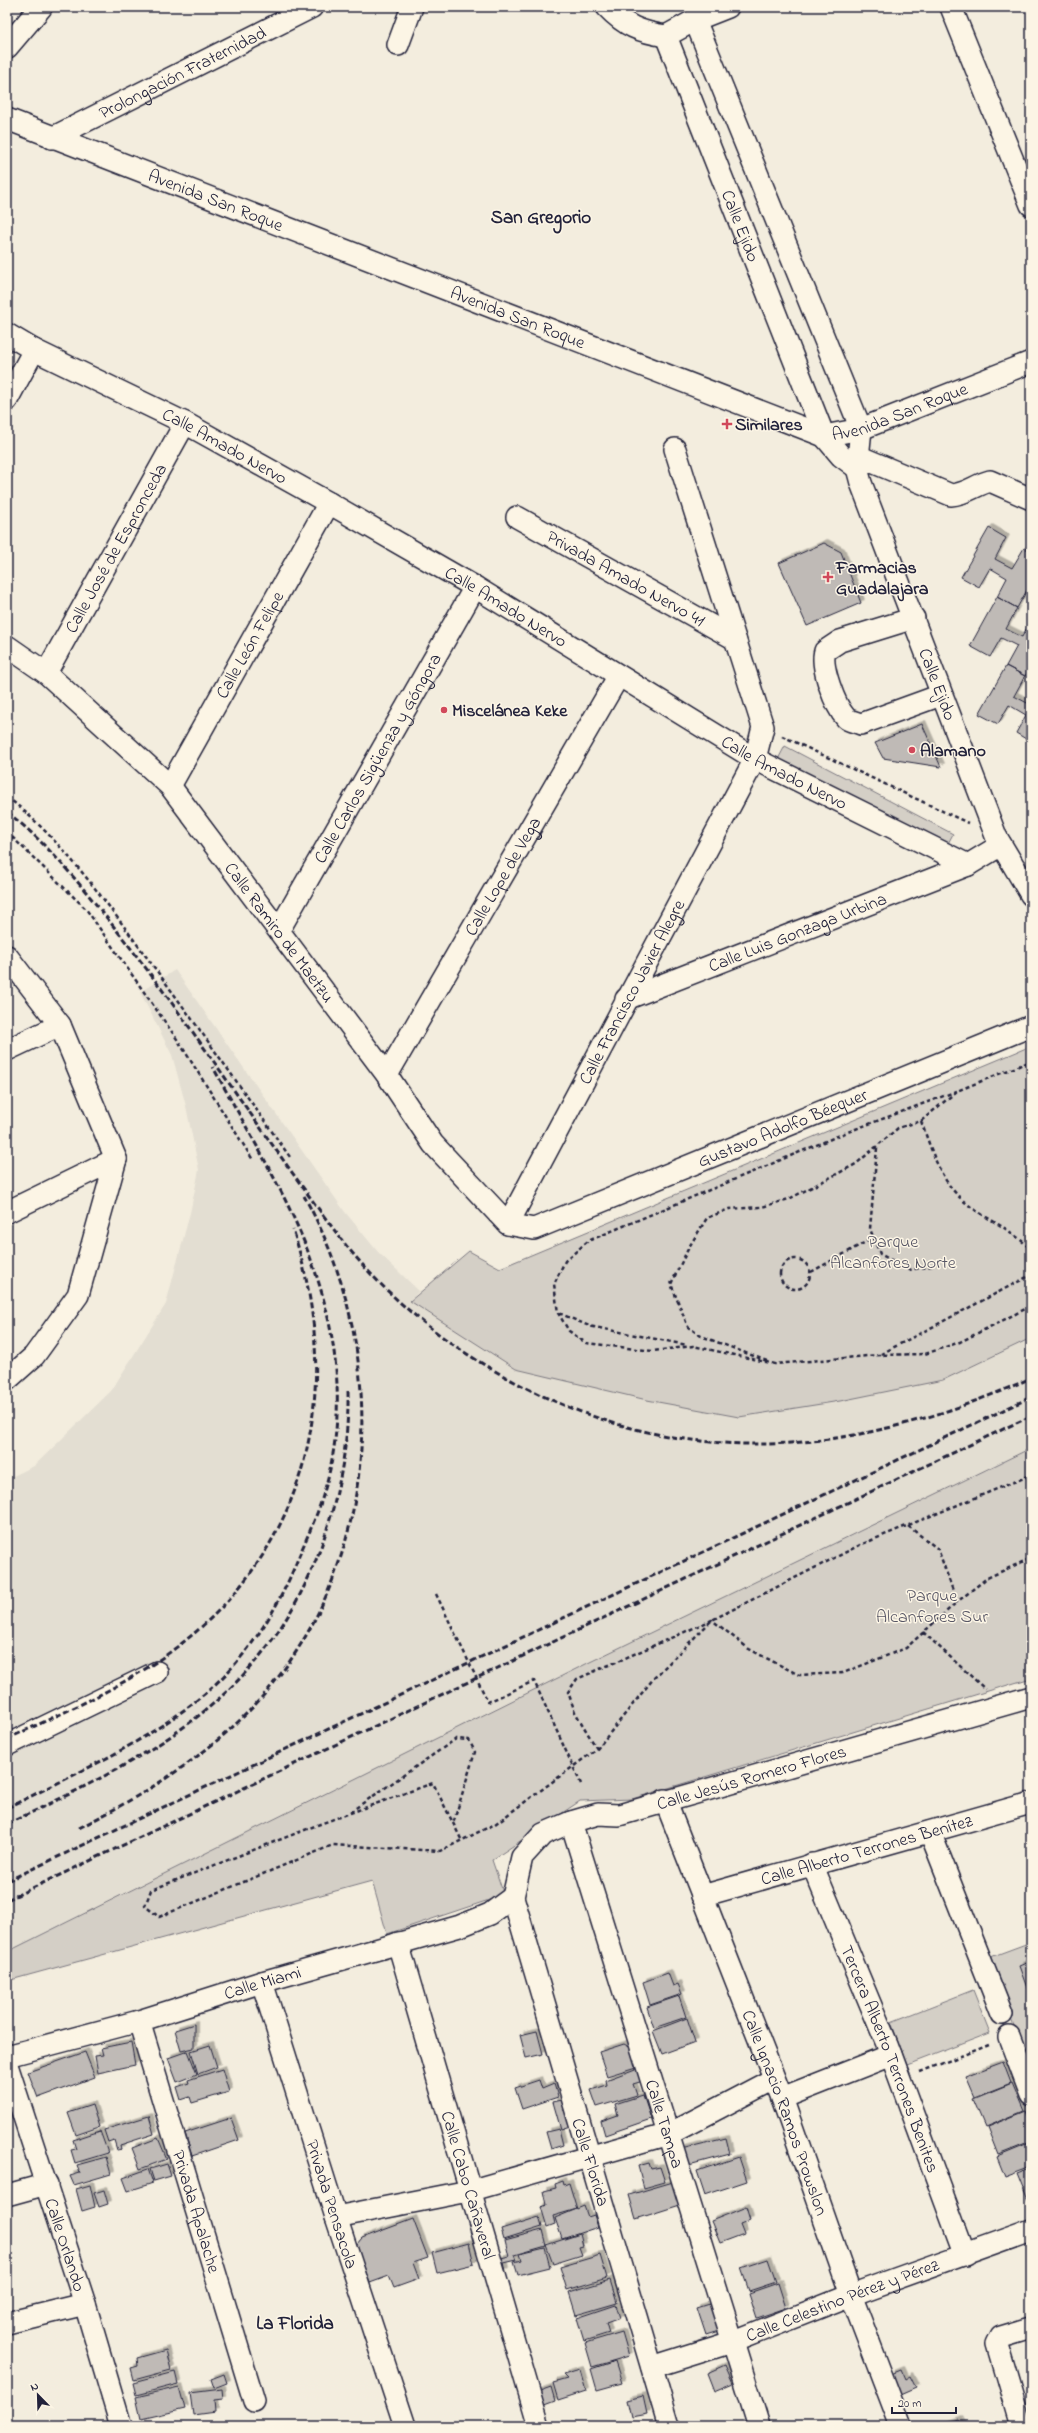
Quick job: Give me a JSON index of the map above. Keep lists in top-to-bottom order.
{
  "streets": {
    "street": [
      "Prolongación Fraternidad",
      "Avenida San Roque",
      "Calle Ejido",
      "Calle Amado Nervo",
      "Calle José de Espronceda",
      "Privada Amado Nervo 41",
      "Calle León Felipe",
      "Calle Carlos Sigüenza y Góngora",
      "Calle Lope de Vega",
      "Calle Ramiro de Maetzu",
      "Calle Luis Gonzaga Urbina",
      "Calle Francisco Javier Alegre",
      "Gustavo Adolfo Béequer",
      "Calle Jesús Romero Flores",
      "Calle Alberto Terrones Benítez",
      "Calle Miami",
      "Tercera Alberto Terrones Benites",
      "Calle Ignacio Ramos Prowslon",
      "Calle Tampa",
      "Calle Florida",
      "Calle Cabo Cañaveral",
      "Privada Pensacola",
      "Privada Apalache",
      "Calle Orlando",
      "Calle Celestino Pérez y Pérez"
    ]
  },
  "crossings": [
    ["Prolongación Fraternidad", "Avenida San Roque"],
    ["Avenida San Roque", "Calle Ejido"],
    ["Calle Amado Nervo", "Calle José de Espronceda"],
    ["Calle Amado Nervo", "Calle León Felipe"],
    ["Calle Amado Nervo", "Calle Carlos Sigüenza y Góngora"],
    ["Calle Amado Nervo", "Calle Lope de Vega"],
    ["Calle Amado Nervo", "Calle Luis Gonzaga Urbina"],
    ["Calle Amado Nervo", "Calle Francisco Javier Alegre"],
    ["Calle José de Espronceda", "Calle Ramiro de Maetzu"],
    ["Calle León Felipe", "Calle Ramiro de Maetzu"],
    ["Calle Carlos Sigüenza y Góngora", "Calle Ramiro de Maetzu"],
    ["Calle Lope de Vega", "Calle Ramiro de Maetzu"],
    ["Calle Ramiro de Maetzu", "Calle Francisco Javier Alegre"],
    ["Calle Ramiro de Maetzu", "Gustavo Adolfo Béequer"],
    ["Calle Luis Gonzaga Urbina", "Calle Francisco Javier Alegre"],
    ["Calle Francisco Javier Alegre", "Gustavo Adolfo Béequer"],
    ["Calle Jesús Romero Flores", "Calle Miami"],
    ["Calle Jesús Romero Flores", "Calle Ignacio Ramos Prowslon"],
    ["Calle Jesús Romero Flores", "Calle Tampa"],
    ["Calle Jesús Romero Flores", "Calle Florida"],
    ["Calle Alberto Terrones Benítez", "Tercera Alberto Terrones Benites"],
    ["Calle Alberto Terrones Benítez", "Calle Ignacio Ramos Prowslon"],
    ["Calle Miami", "Calle Florida"],
    ["Calle Miami", "Calle Cabo Cañaveral"],
    ["Calle Miami", "Privada Pensacola"],
    ["Calle Miami", "Privada Apalache"],
    ["Tercera Alberto Terrones Benites", "Calle Celestino Pérez y Pérez"],
    ["Calle Ignacio Ramos Prowslon", "Calle Celestino Pérez y Pérez"],
    ["Calle Tampa", "Calle Celestino Pérez y Pérez"],
    ["Calle Florida", "Calle Celestino Pérez y Pérez"]
  ],
  "districts": ["San Gregorio", "La Florida"],
  "parks": ["Parque Alcanfores Norte", "Parque Alcanfores Sur"],
  "places": {
    "health": ["Similares", "Farmacias Guadalajara"],
    "other": ["Miscelánea Keke", "Alamano"]
  },
  "scale_bar": "20 m",
  "north": "top left"
}
